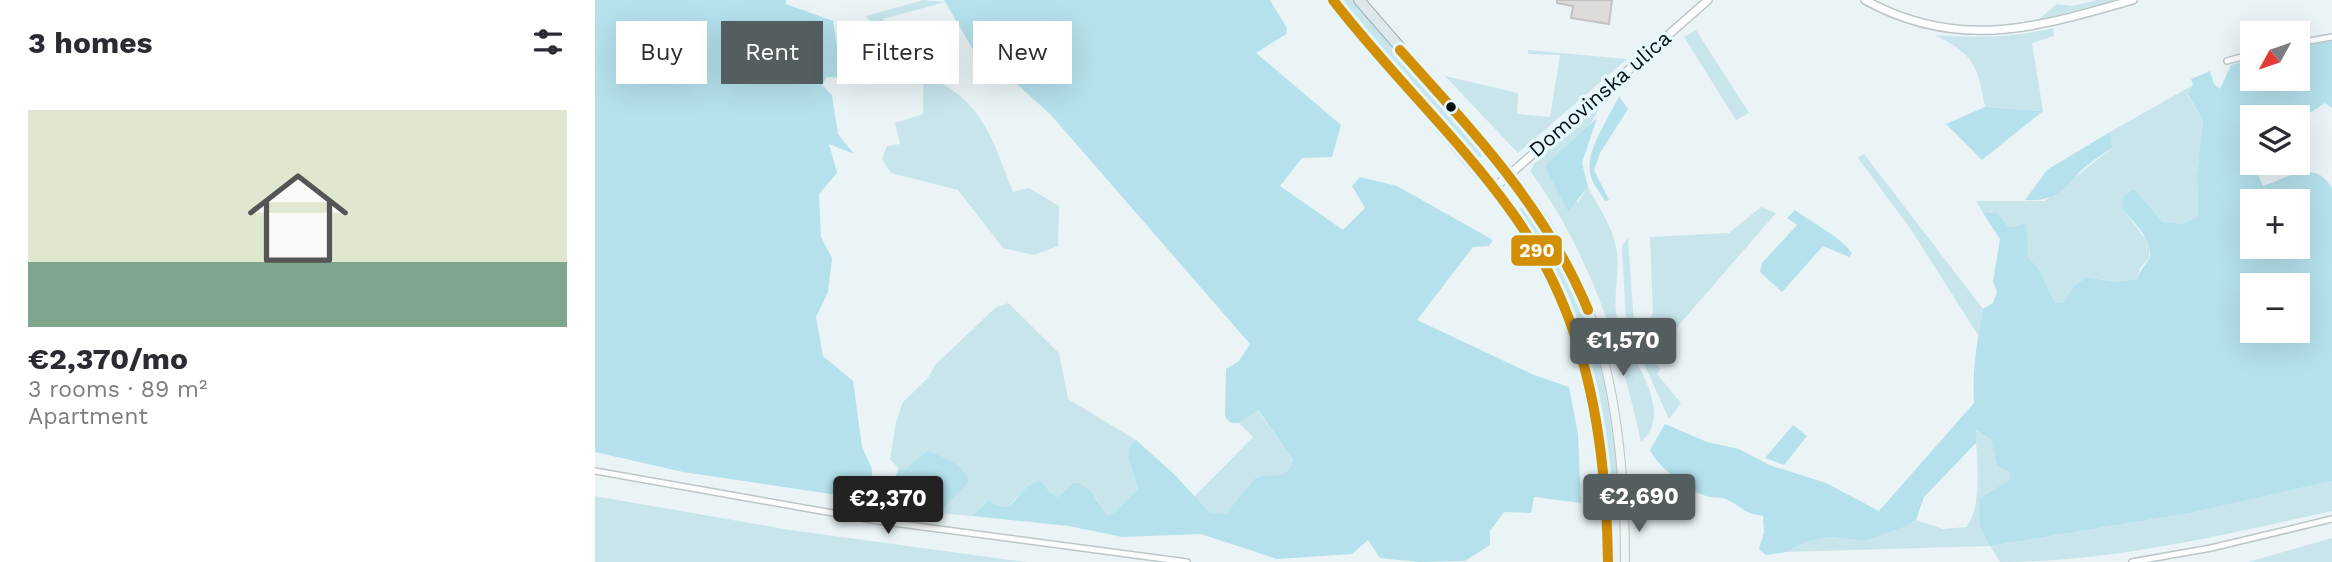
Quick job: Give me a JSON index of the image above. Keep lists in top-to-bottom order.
{
  "streets": {
    "street": ["Domovinska ulica"]
  },
  "lines": ["transit line 290"],
  "north": "bottom left",
  "page": {
    "heading": "3 homes",
    "map_buttons": ["+", "−"],
    "chip": [
      "Buy",
      "Rent",
      "Filters",
      "New"
    ],
    "list": [
      {
        "name": "€2,370/mo",
        "note": "3 rooms · 89 m² · Apartment"
      }
    ],
    "price": ["€1,570", "€2,690", "€2,370"]
  }
}
